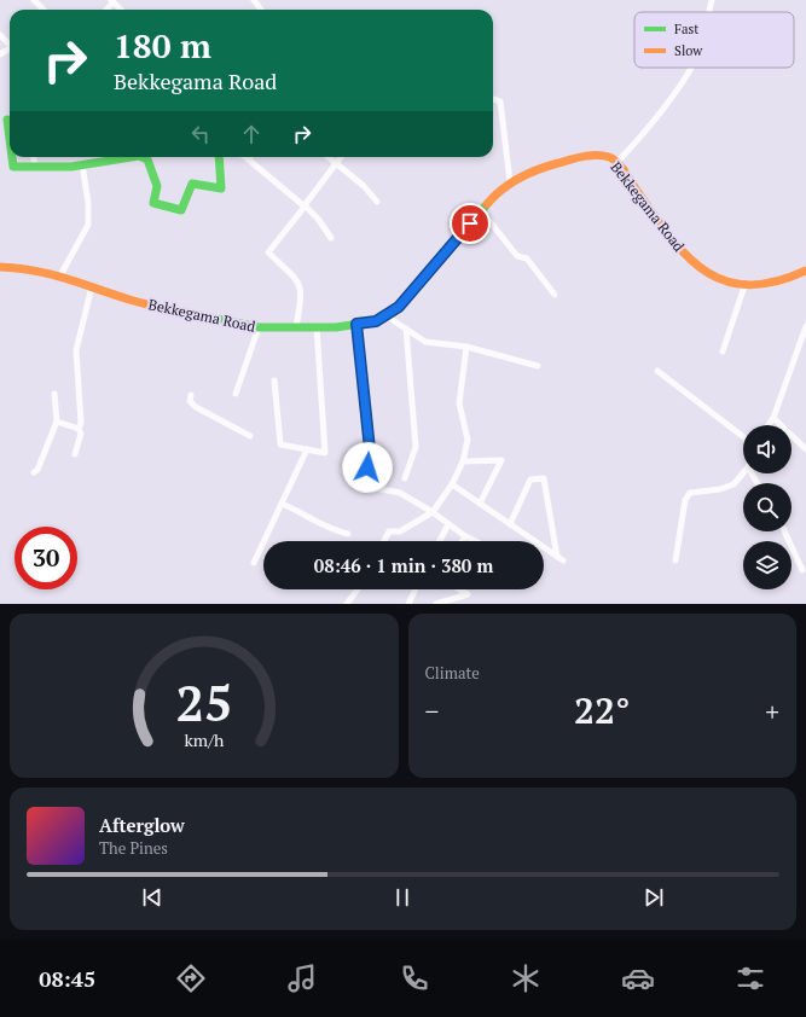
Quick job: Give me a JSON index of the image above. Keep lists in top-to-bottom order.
{
  "streets": {
    "street": ["Bekkegama Road"]
  },
  "legend": ["Fast", "Slow"],
  "page": {
    "turn": ["180 m", "Bekkegama Road"],
    "limit": "30",
    "trip": "08:46 · 1 min · 380 m",
    "tile": "Climate",
    "heat": ["−", "22°", "+"],
    "song": ["Afterglow", "The Pines"],
    "tabs": "08:45",
    "gauge": ["25", "km/h"]
  }
}
